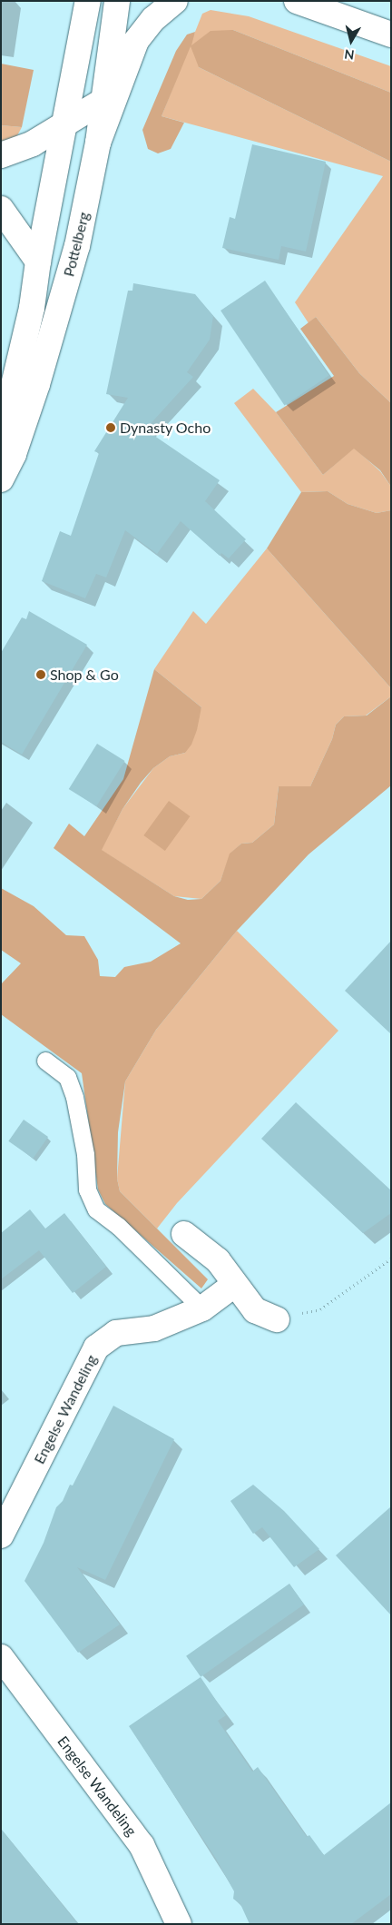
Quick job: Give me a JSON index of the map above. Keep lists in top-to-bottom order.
{
  "streets": {
    "main road": ["Pottelberg", "Engelse Wandeling"]
  },
  "places": ["Dynasty Ocho", "Shop & Go"],
  "north": "bottom"
}
